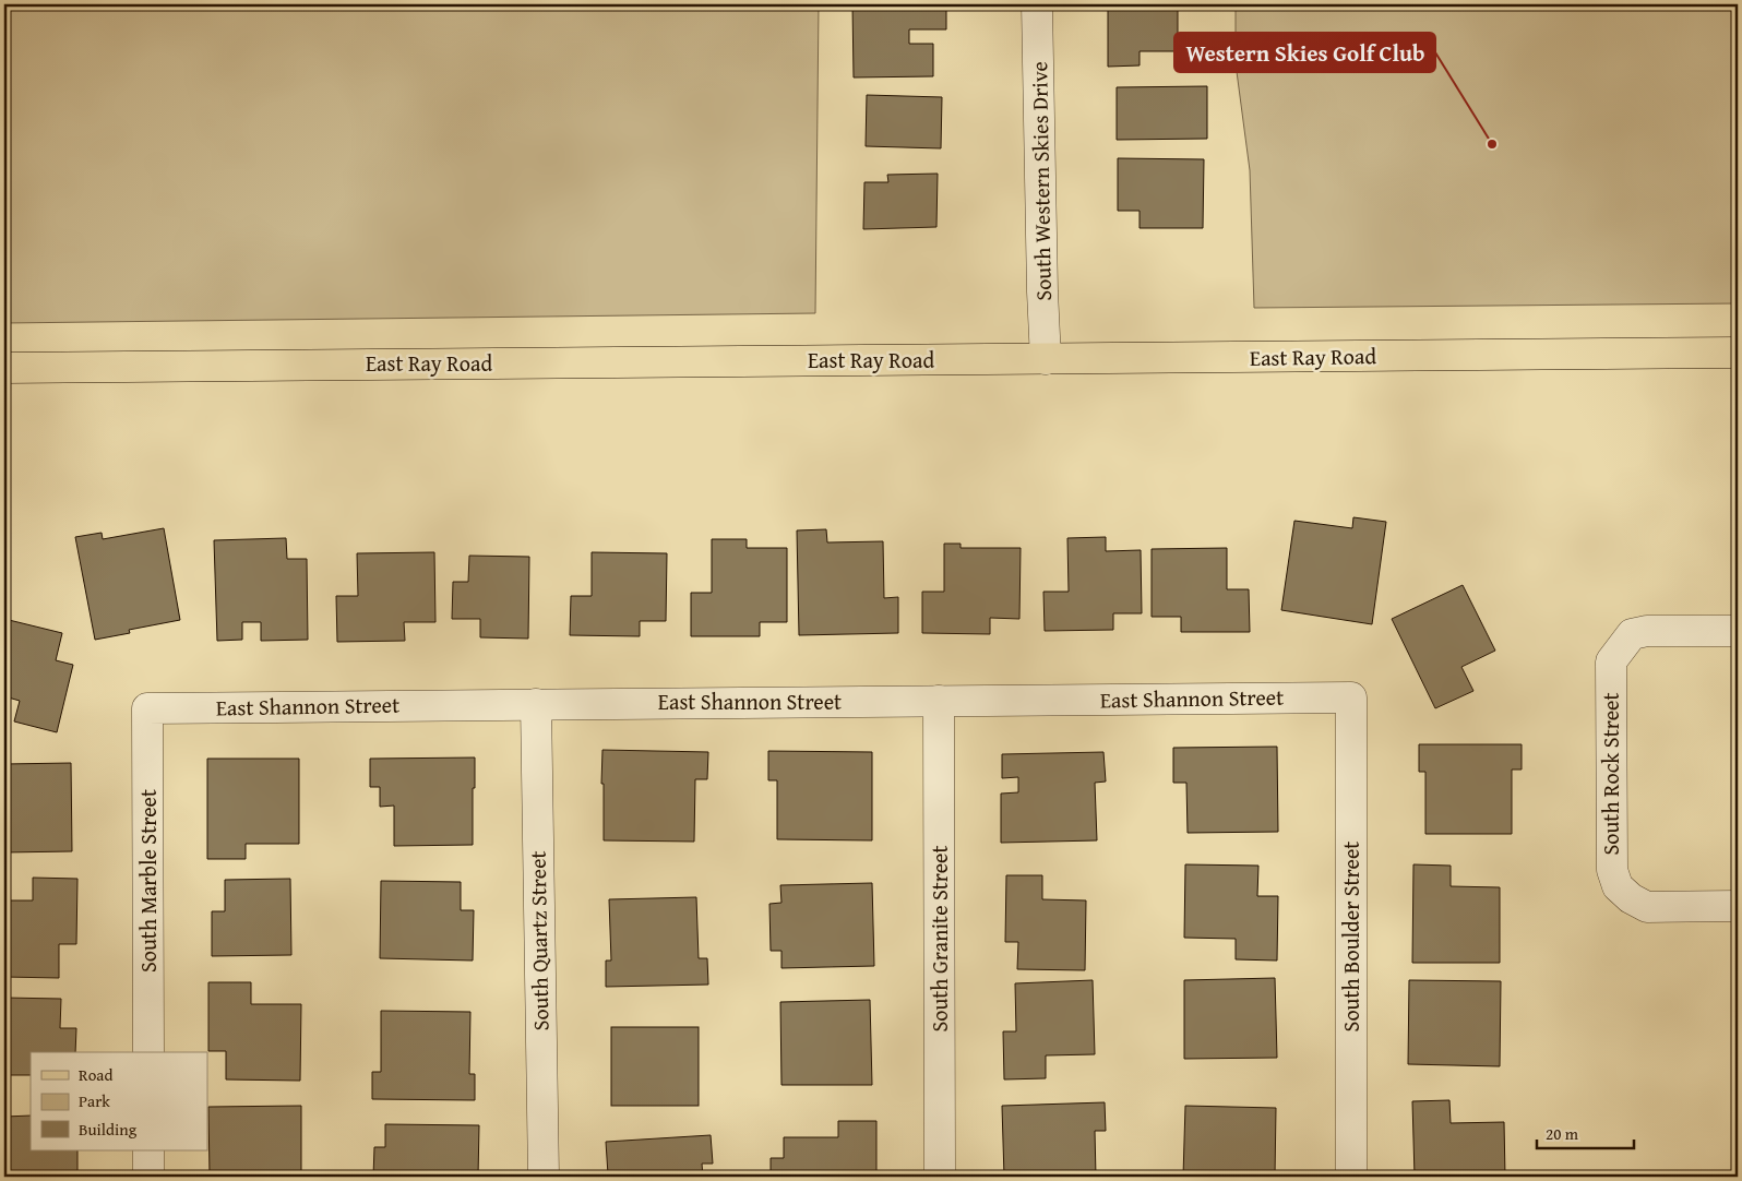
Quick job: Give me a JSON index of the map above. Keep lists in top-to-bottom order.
{
  "streets": {
    "main road": ["East Ray Road"],
    "street": [
      "South Western Skies Drive",
      "East Shannon Street",
      "South Rock Street",
      "South Marble Street",
      "South Boulder Street",
      "South Granite Street",
      "South Quartz Street"
    ]
  },
  "crossings": [
    ["South Western Skies Drive", "East Ray Road"],
    ["East Shannon Street", "South Marble Street"],
    ["East Shannon Street", "South Boulder Street"],
    ["East Shannon Street", "South Granite Street"],
    ["East Shannon Street", "South Quartz Street"]
  ],
  "places": ["Western Skies Golf Club"],
  "legend": ["Road", "Park", "Building"],
  "scale_bar": "20 m"
}
